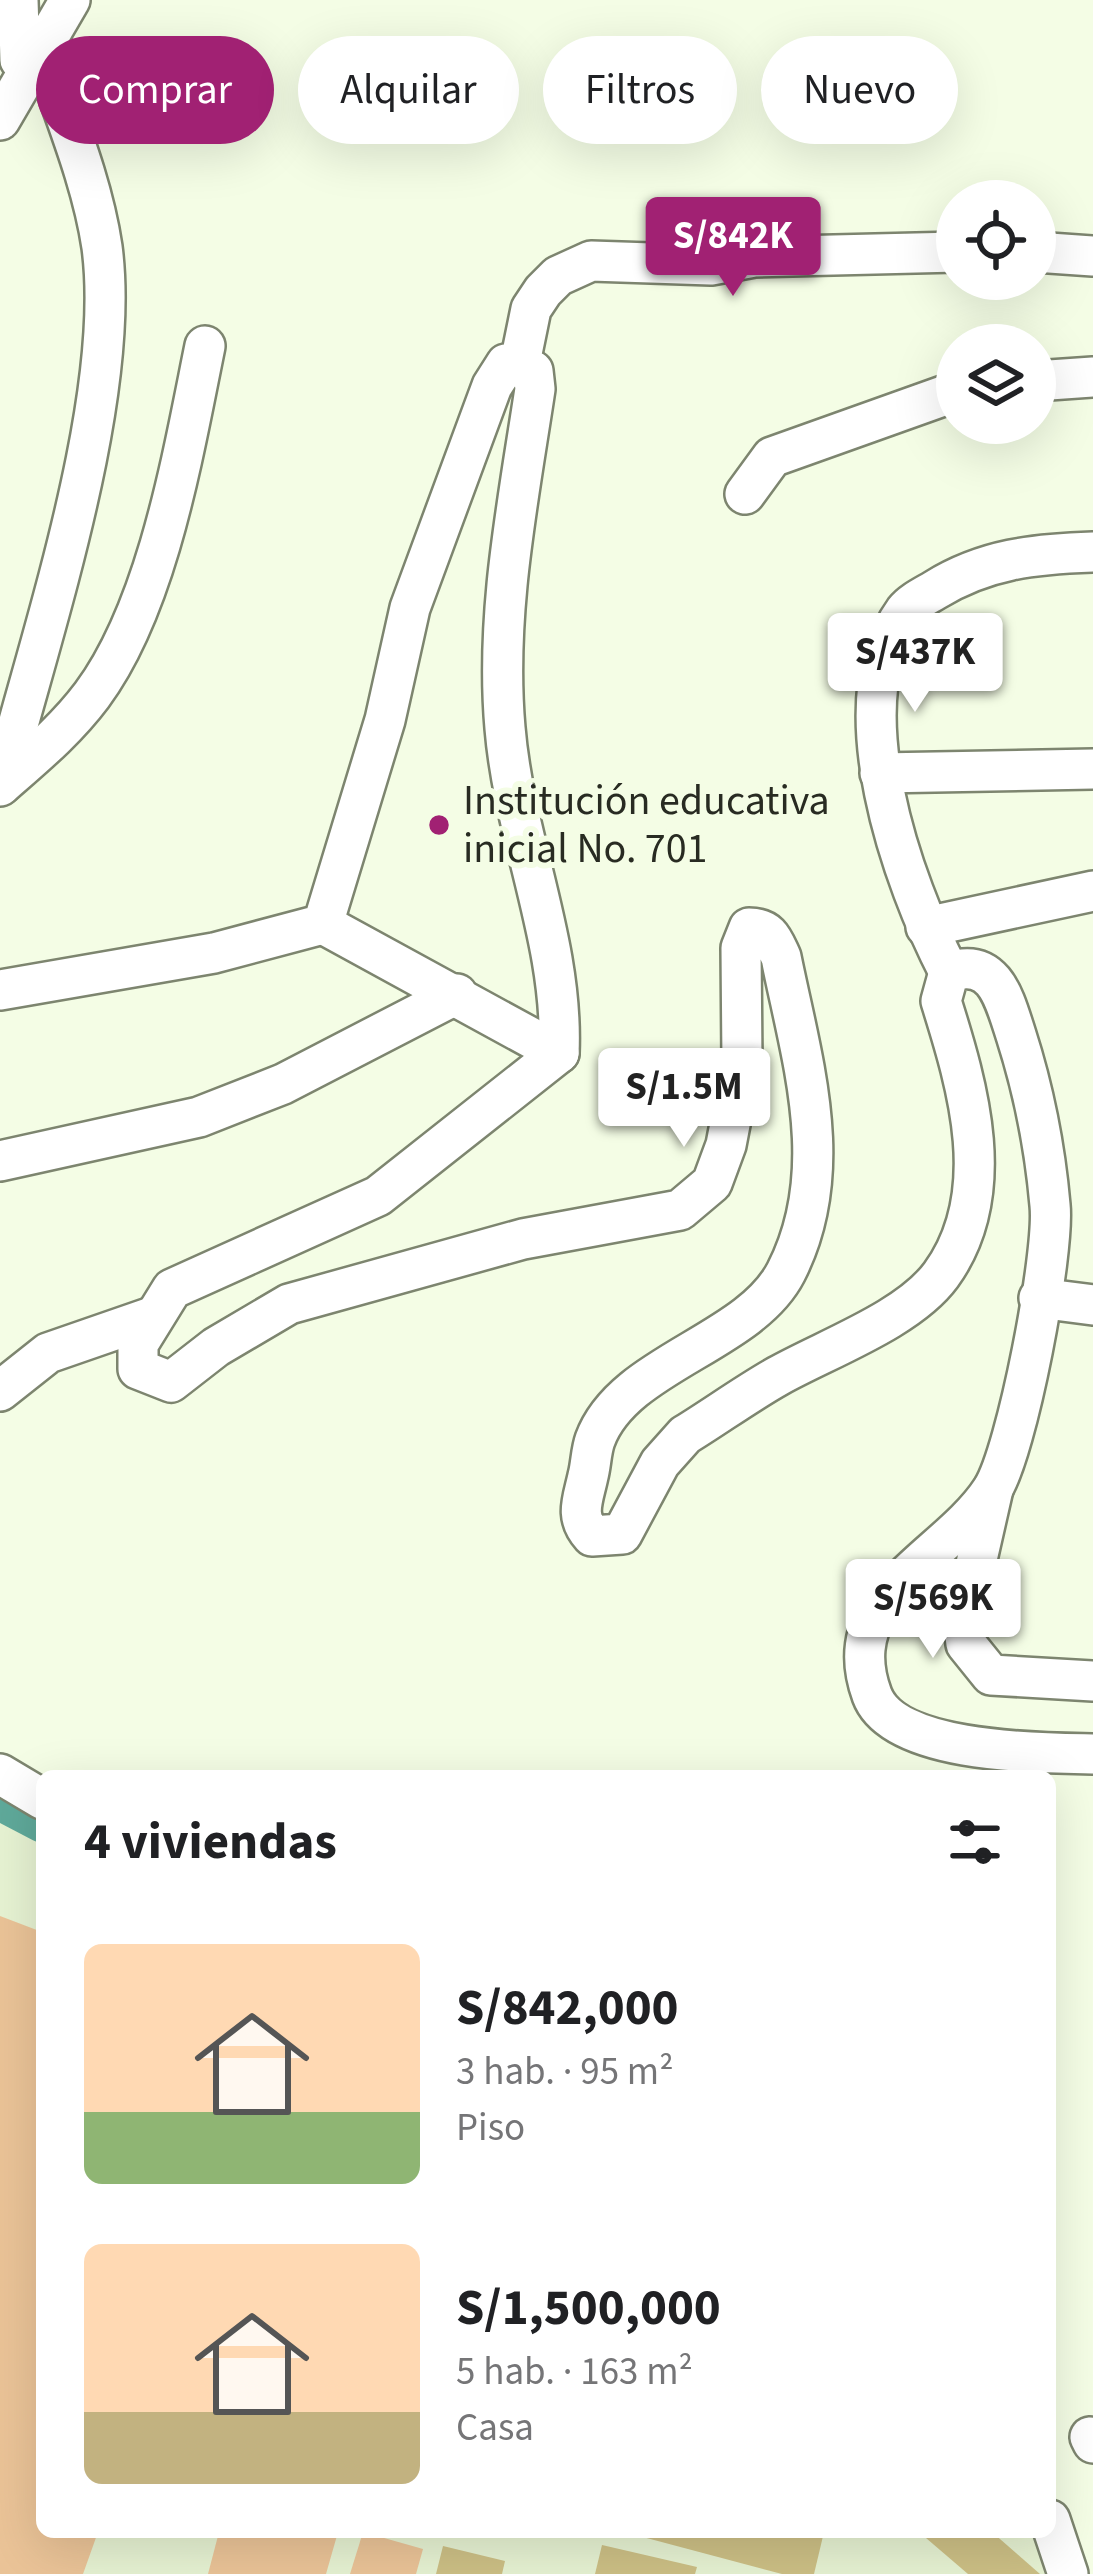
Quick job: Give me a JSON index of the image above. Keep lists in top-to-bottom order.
{
  "places": ["Institución educativa inicial No. 701"],
  "page": {
    "chip": [
      "Comprar",
      "Alquilar",
      "Filtros",
      "Nuevo"
    ],
    "price": [
      "S/842K",
      "S/437K",
      "S/1.5M",
      "S/569K"
    ],
    "heading": "4 viviendas",
    "list": [
      {
        "name": "S/842,000",
        "note": "3 hab. · 95 m² · Piso"
      },
      {
        "name": "S/1,500,000",
        "note": "5 hab. · 163 m² · Casa"
      }
    ]
  }
}
